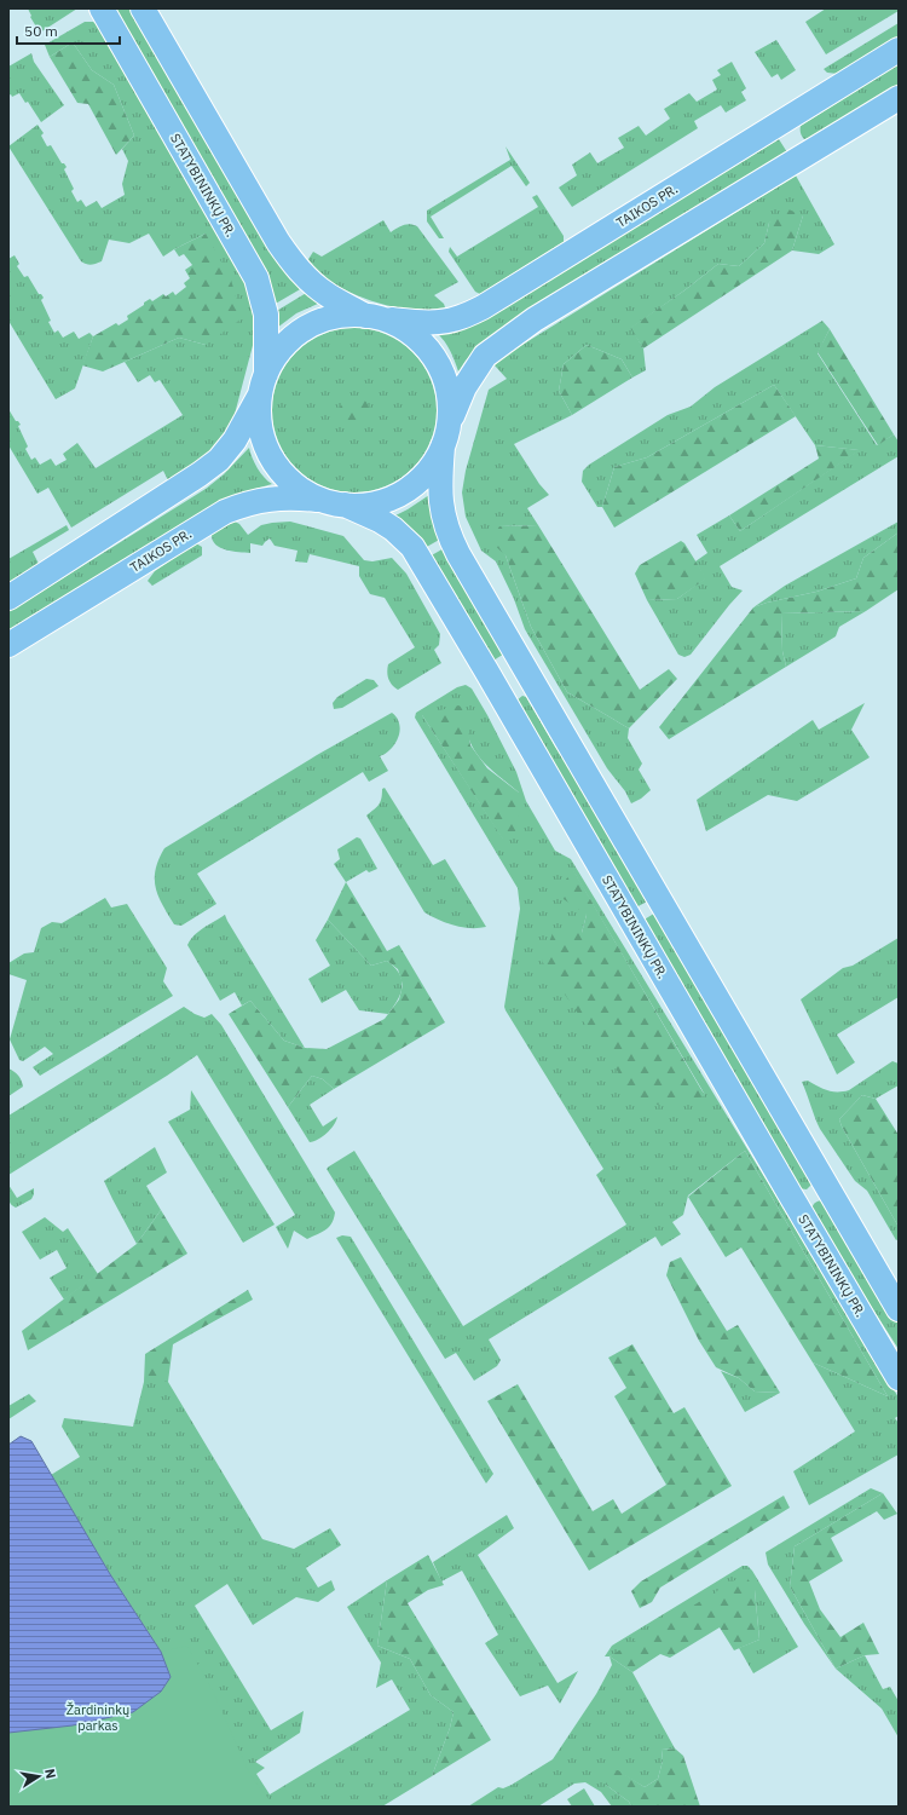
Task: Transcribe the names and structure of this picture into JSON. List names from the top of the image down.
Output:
{
  "streets": {
    "main road": ["STATYBININKŲ PR.", "TAIKOS PR."]
  },
  "crossings": [
    ["STATYBININKŲ PR.", "TAIKOS PR."]
  ],
  "parks": ["Žardininkų parkas"],
  "scale_bar": "50 m",
  "north": "right"
}
